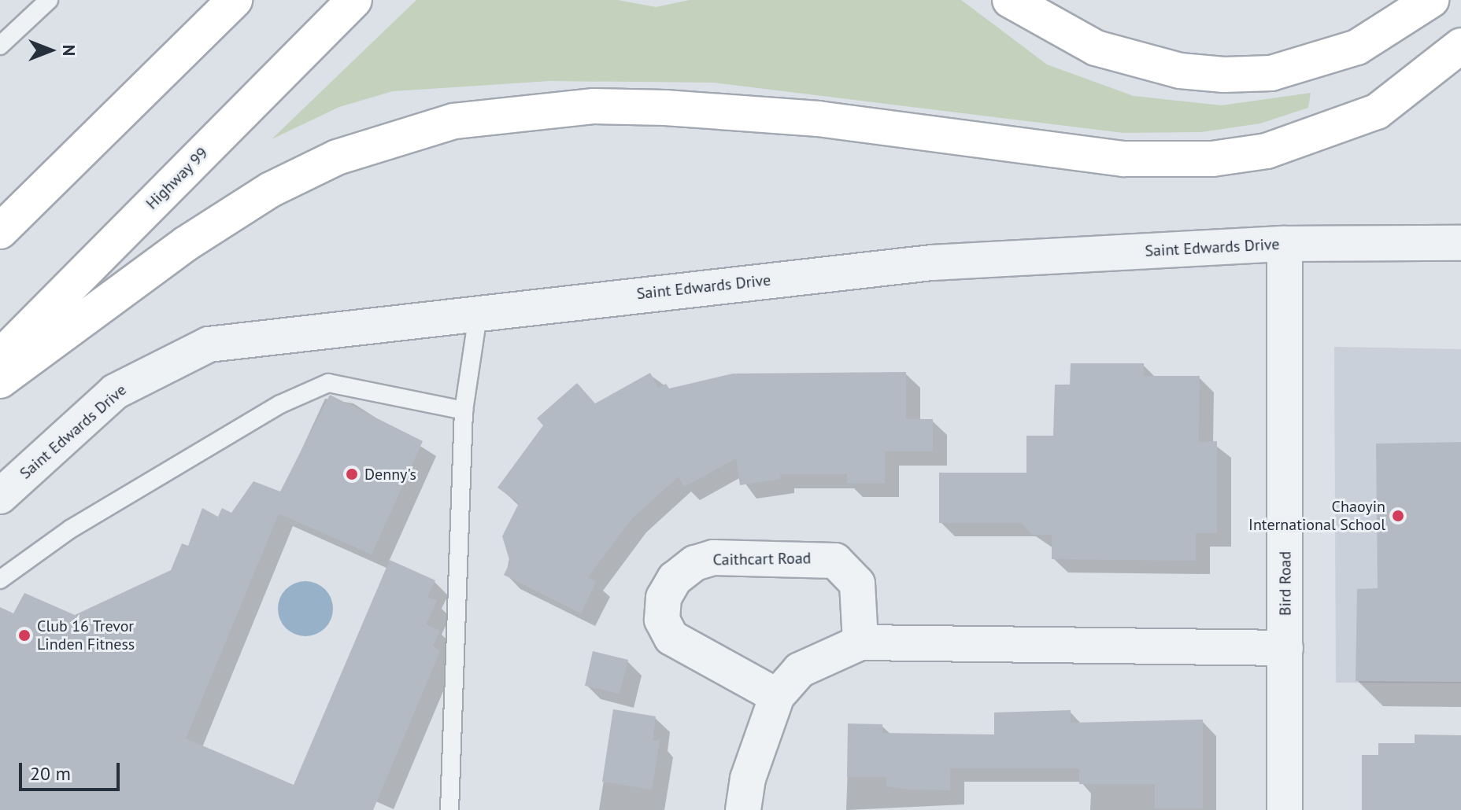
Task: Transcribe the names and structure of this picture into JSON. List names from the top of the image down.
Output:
{
  "streets": {
    "highway": ["Highway 99"],
    "street": ["Saint Edwards Drive", "Caithcart Road", "Bird Road"]
  },
  "crossings": [
    ["Saint Edwards Drive", "Bird Road"]
  ],
  "places": ["Denny's", "Chaoyin International School", "Club 16 Trevor Linden Fitness"],
  "scale_bar": "20 m",
  "north": "right"
}
